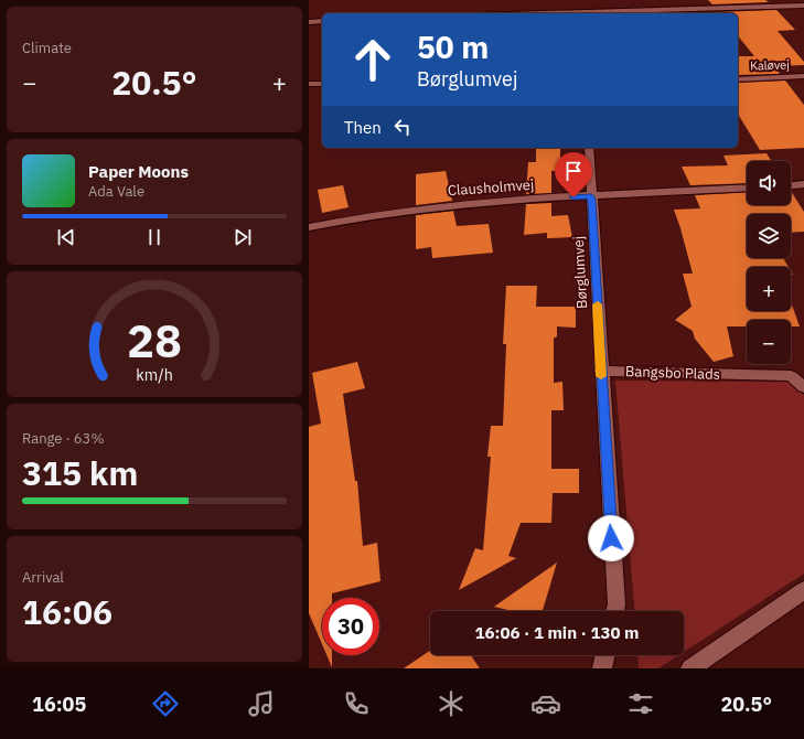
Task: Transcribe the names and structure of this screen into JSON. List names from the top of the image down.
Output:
{
  "streets": {
    "street": [
      "Kaløvej",
      "Clausholmvej",
      "Børglumvej",
      "Bangsbo Plads"
    ]
  },
  "crossings": [
    ["Clausholmvej", "Børglumvej"],
    ["Børglumvej", "Bangsbo Plads"]
  ],
  "page": {
    "tile": [
      "Climate",
      ["Range · 63%", "315 km"],
      ["Arrival", "16:06"]
    ],
    "turn": ["50 m", "Børglumvej"],
    "heat": ["−", "20.5°", "+"],
    "then": "Then",
    "song": ["Paper Moons", "Ada Vale"],
    "map_buttons": ["+", "−"],
    "limit": "30",
    "trip": "16:06 · 1 min · 130 m",
    "tabs": ["16:05", "20.5°"],
    "gauge": ["28", "km/h"]
  }
}
